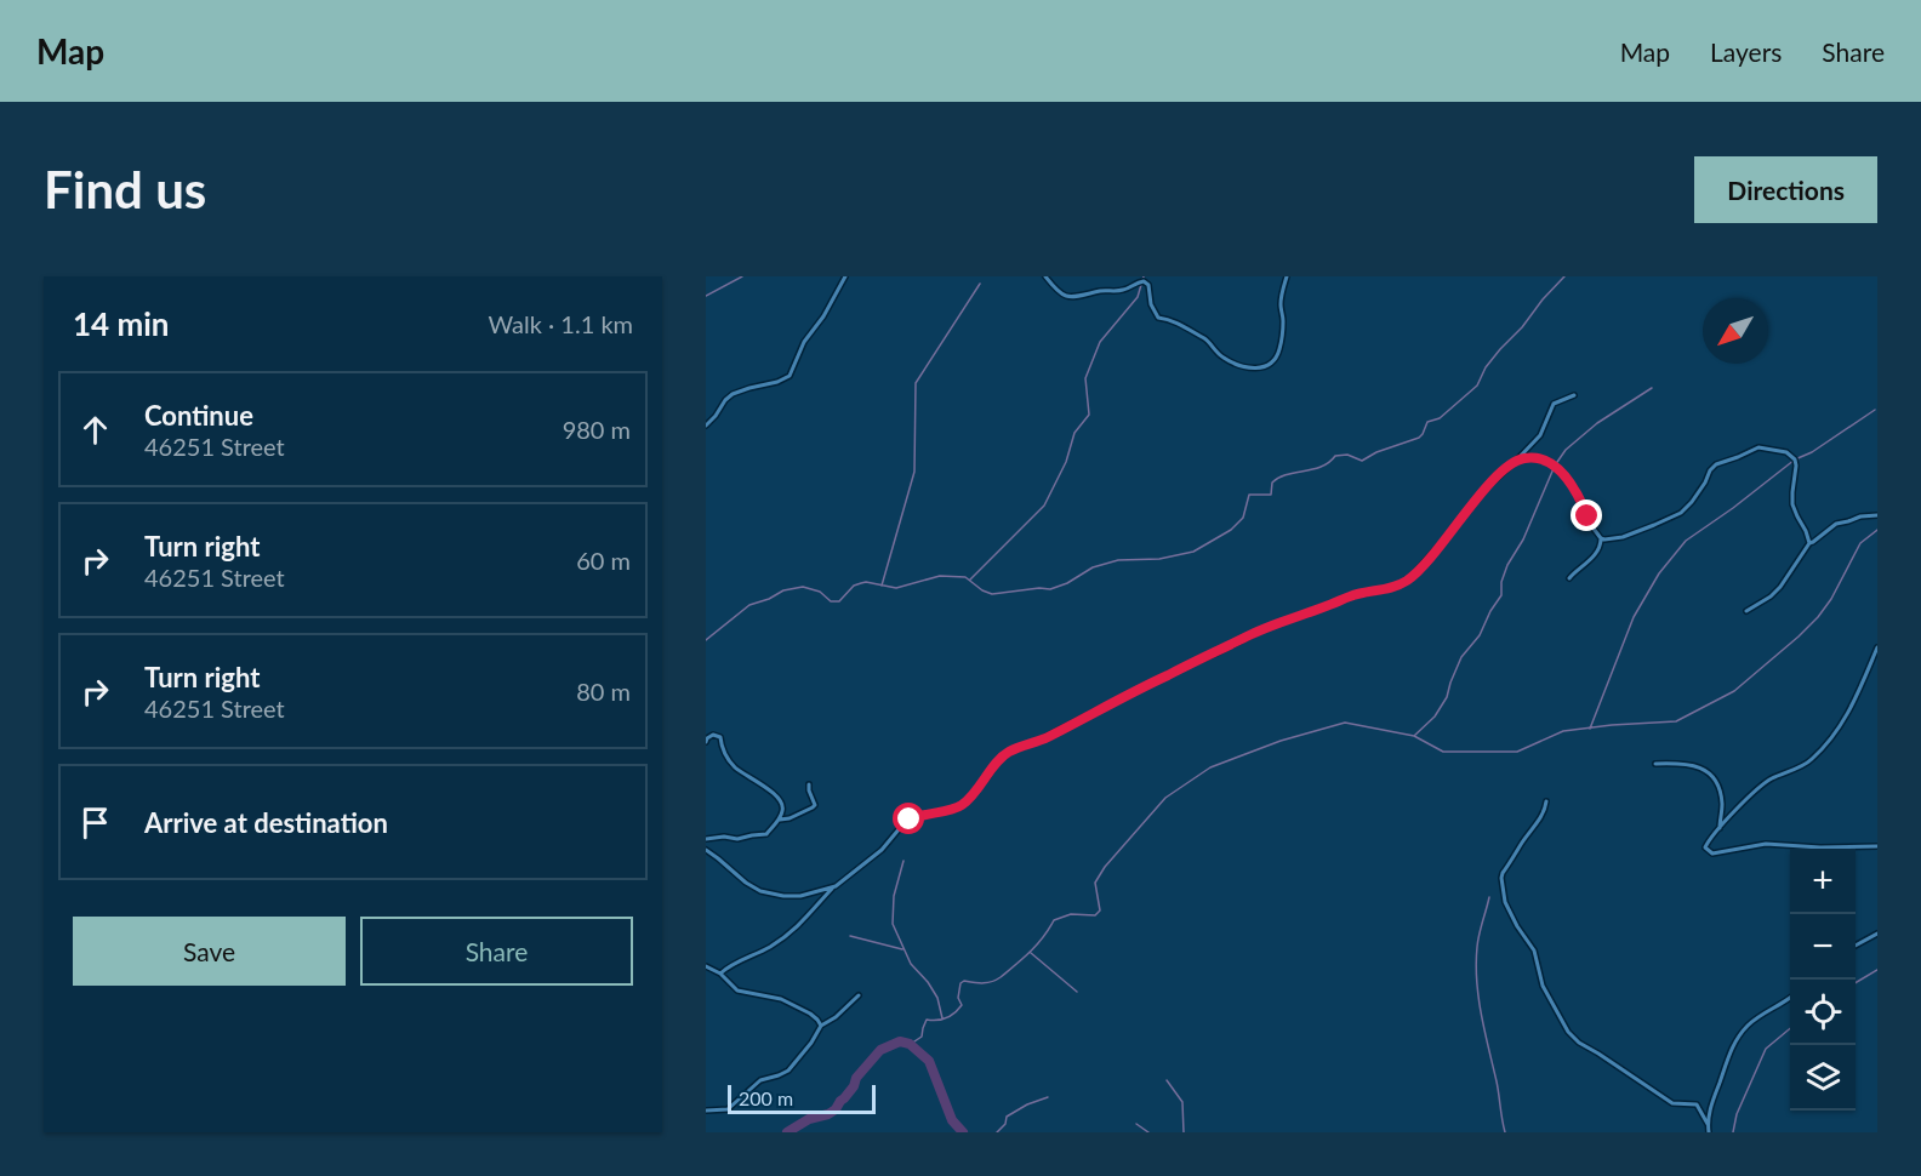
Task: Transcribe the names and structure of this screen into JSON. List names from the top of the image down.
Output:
{
  "scale_bar": "200 m",
  "north": "bottom left",
  "page": {
    "header": "Map",
    "nav": ["Map", "Layers", "Share"],
    "buttons": [
      "Directions",
      ["Save", "Share"]
    ],
    "title": "Find us",
    "heading": ["14 min", "Walk · 1.1 km"],
    "list": [
      ["Continue", "46251 Street", "980 m"],
      ["Turn right", "46251 Street", "60 m"],
      ["Turn right", "46251 Street", "80 m"],
      "Arrive at destination"
    ],
    "map_buttons": ["+", "−"],
    "scale": "200 m"
  }
}
